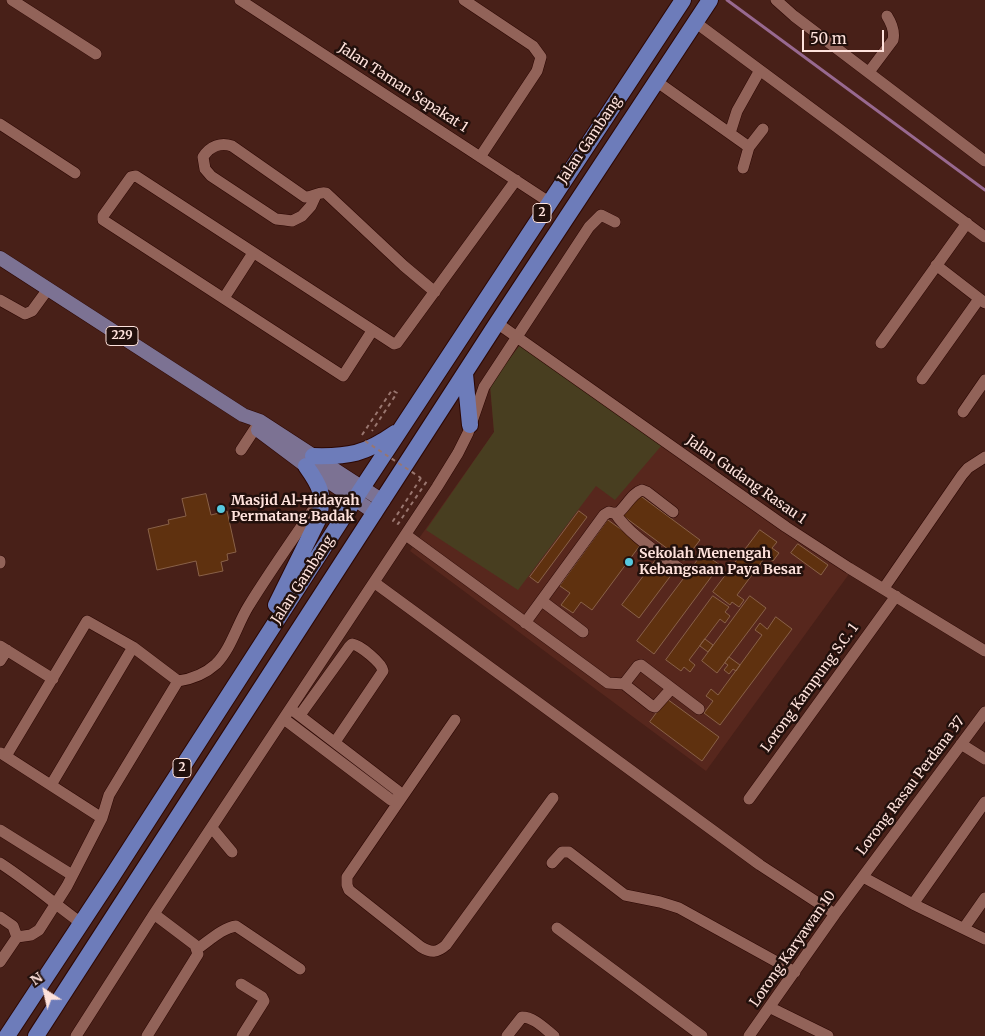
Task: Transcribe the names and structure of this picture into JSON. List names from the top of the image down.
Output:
{
  "streets": {
    "highway": ["Jalan Gambang", "2"],
    "main road": ["229"],
    "street": [
      "Jalan Taman Sepakat 1",
      "Jalan Gudang Rasau 1",
      "Lorong Kampung S.C. 1",
      "Lorong Rasau Perdana 37",
      "Lorong Karyawan 10"
    ]
  },
  "crossings": [
    ["Jalan Taman Sepakat 1", "Jalan Gambang"],
    ["Jalan Gambang", "229"],
    ["Jalan Gambang", "Jalan Gudang Rasau 1"],
    ["Jalan Gudang Rasau 1", "Lorong Kampung S.C. 1"],
    ["Lorong Rasau Perdana 37", "Lorong Karyawan 10"]
  ],
  "places": ["Masjid Al-Hidayah Permatang Badak", "Sekolah Menengah Kebangsaan Paya Besar"],
  "scale_bar": "50 m",
  "north": "top left"
}
